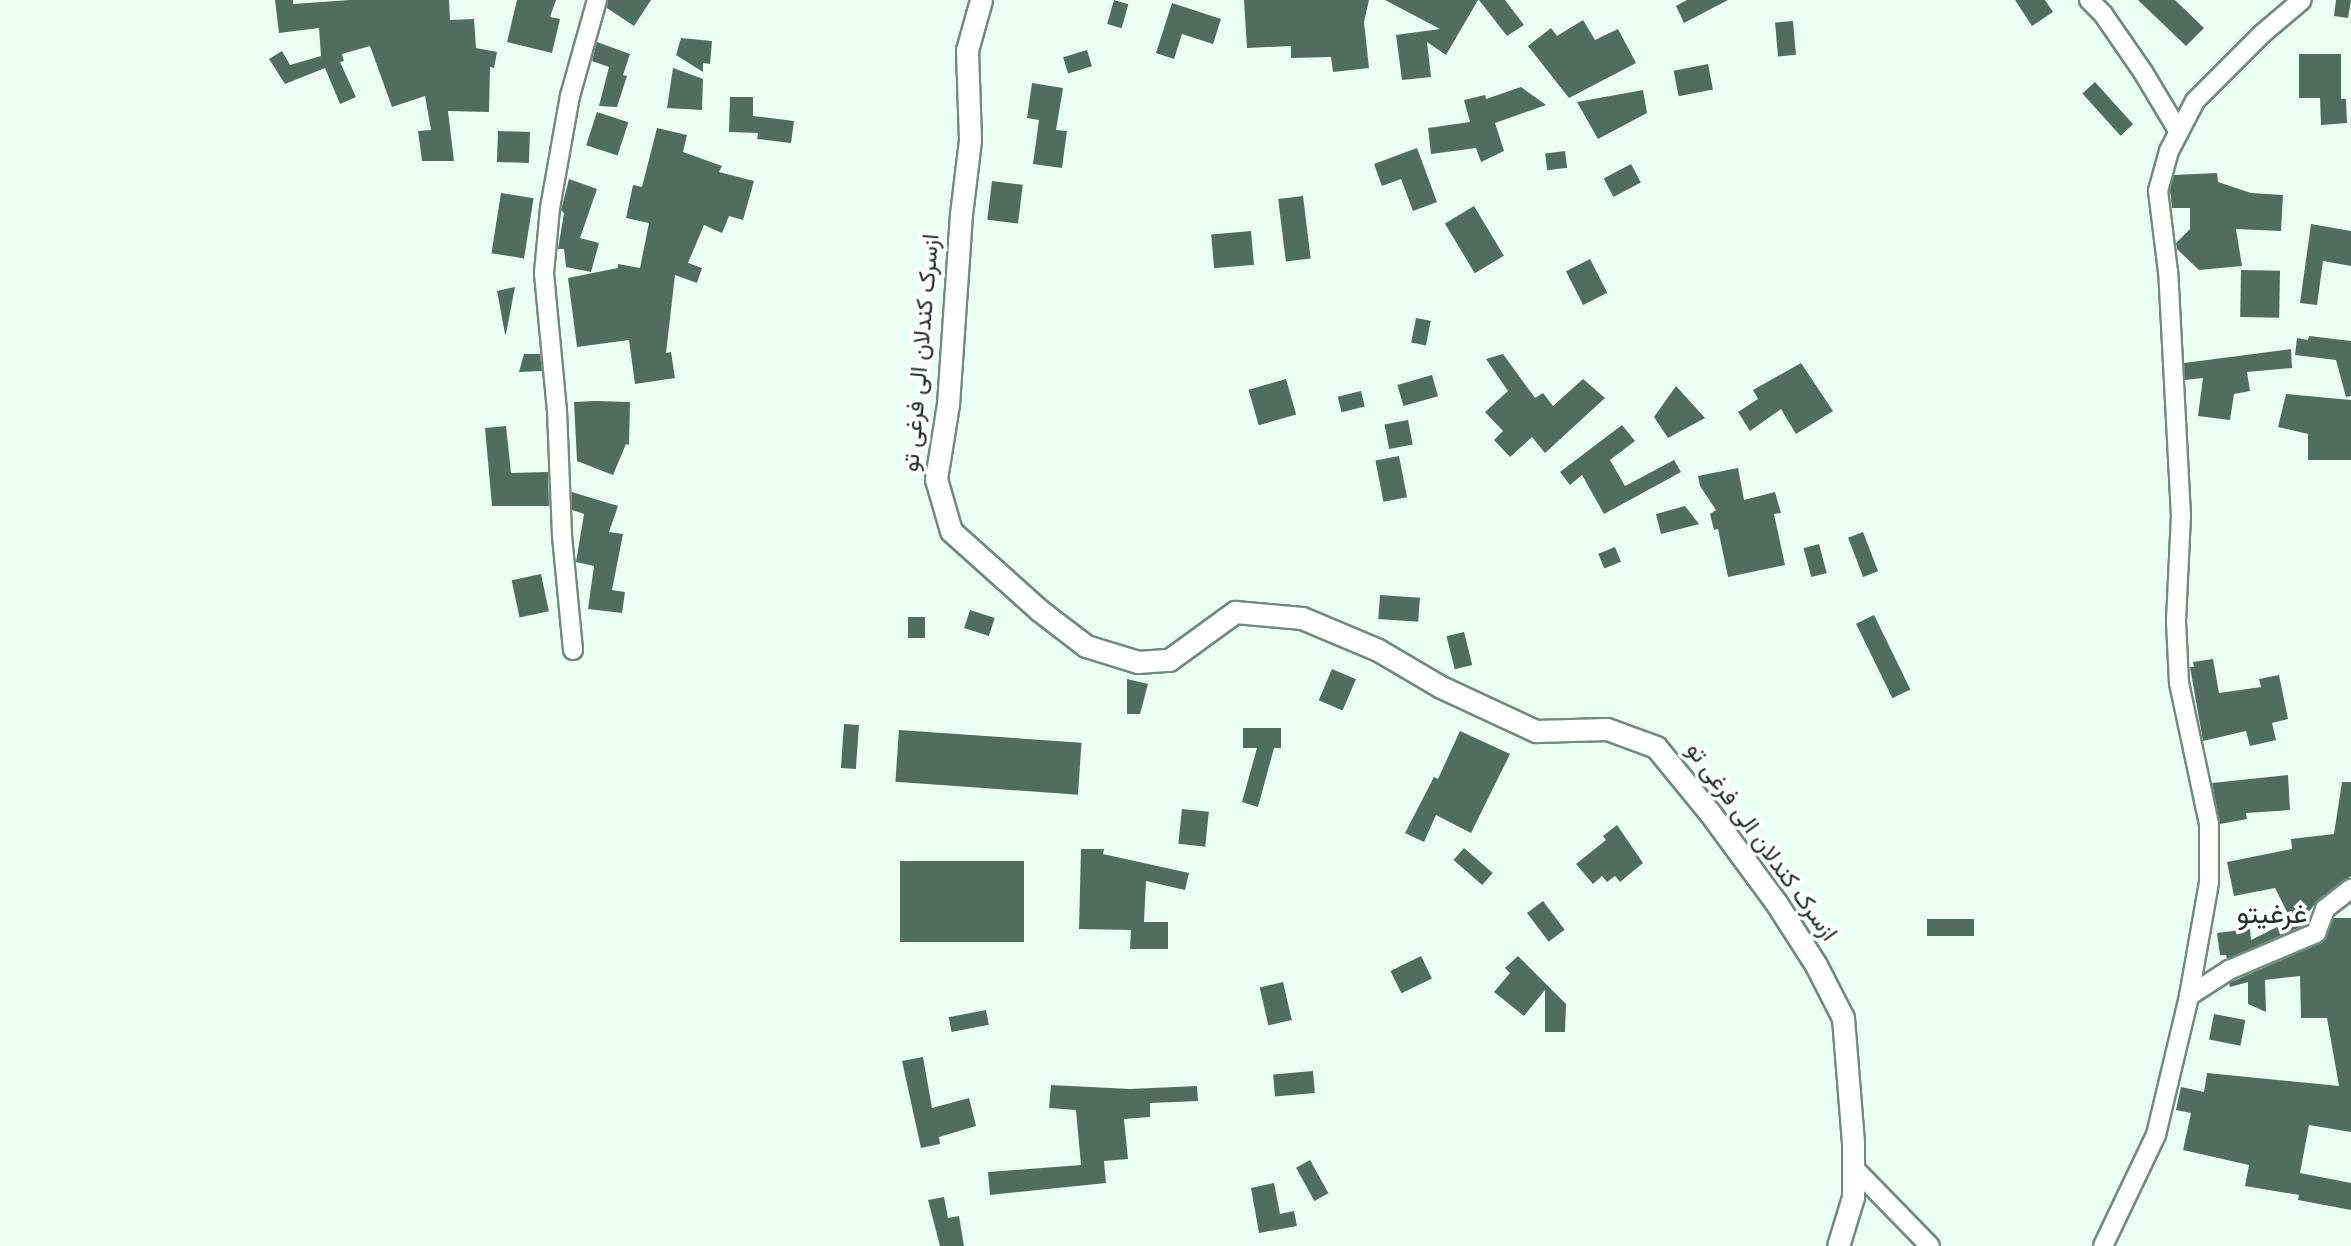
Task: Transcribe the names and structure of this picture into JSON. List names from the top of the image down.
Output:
{
  "streets": {
    "street": ["ازسرک کندلان الی فرغی تو"]
  },
  "districts": ["غرغیتو"]
}
